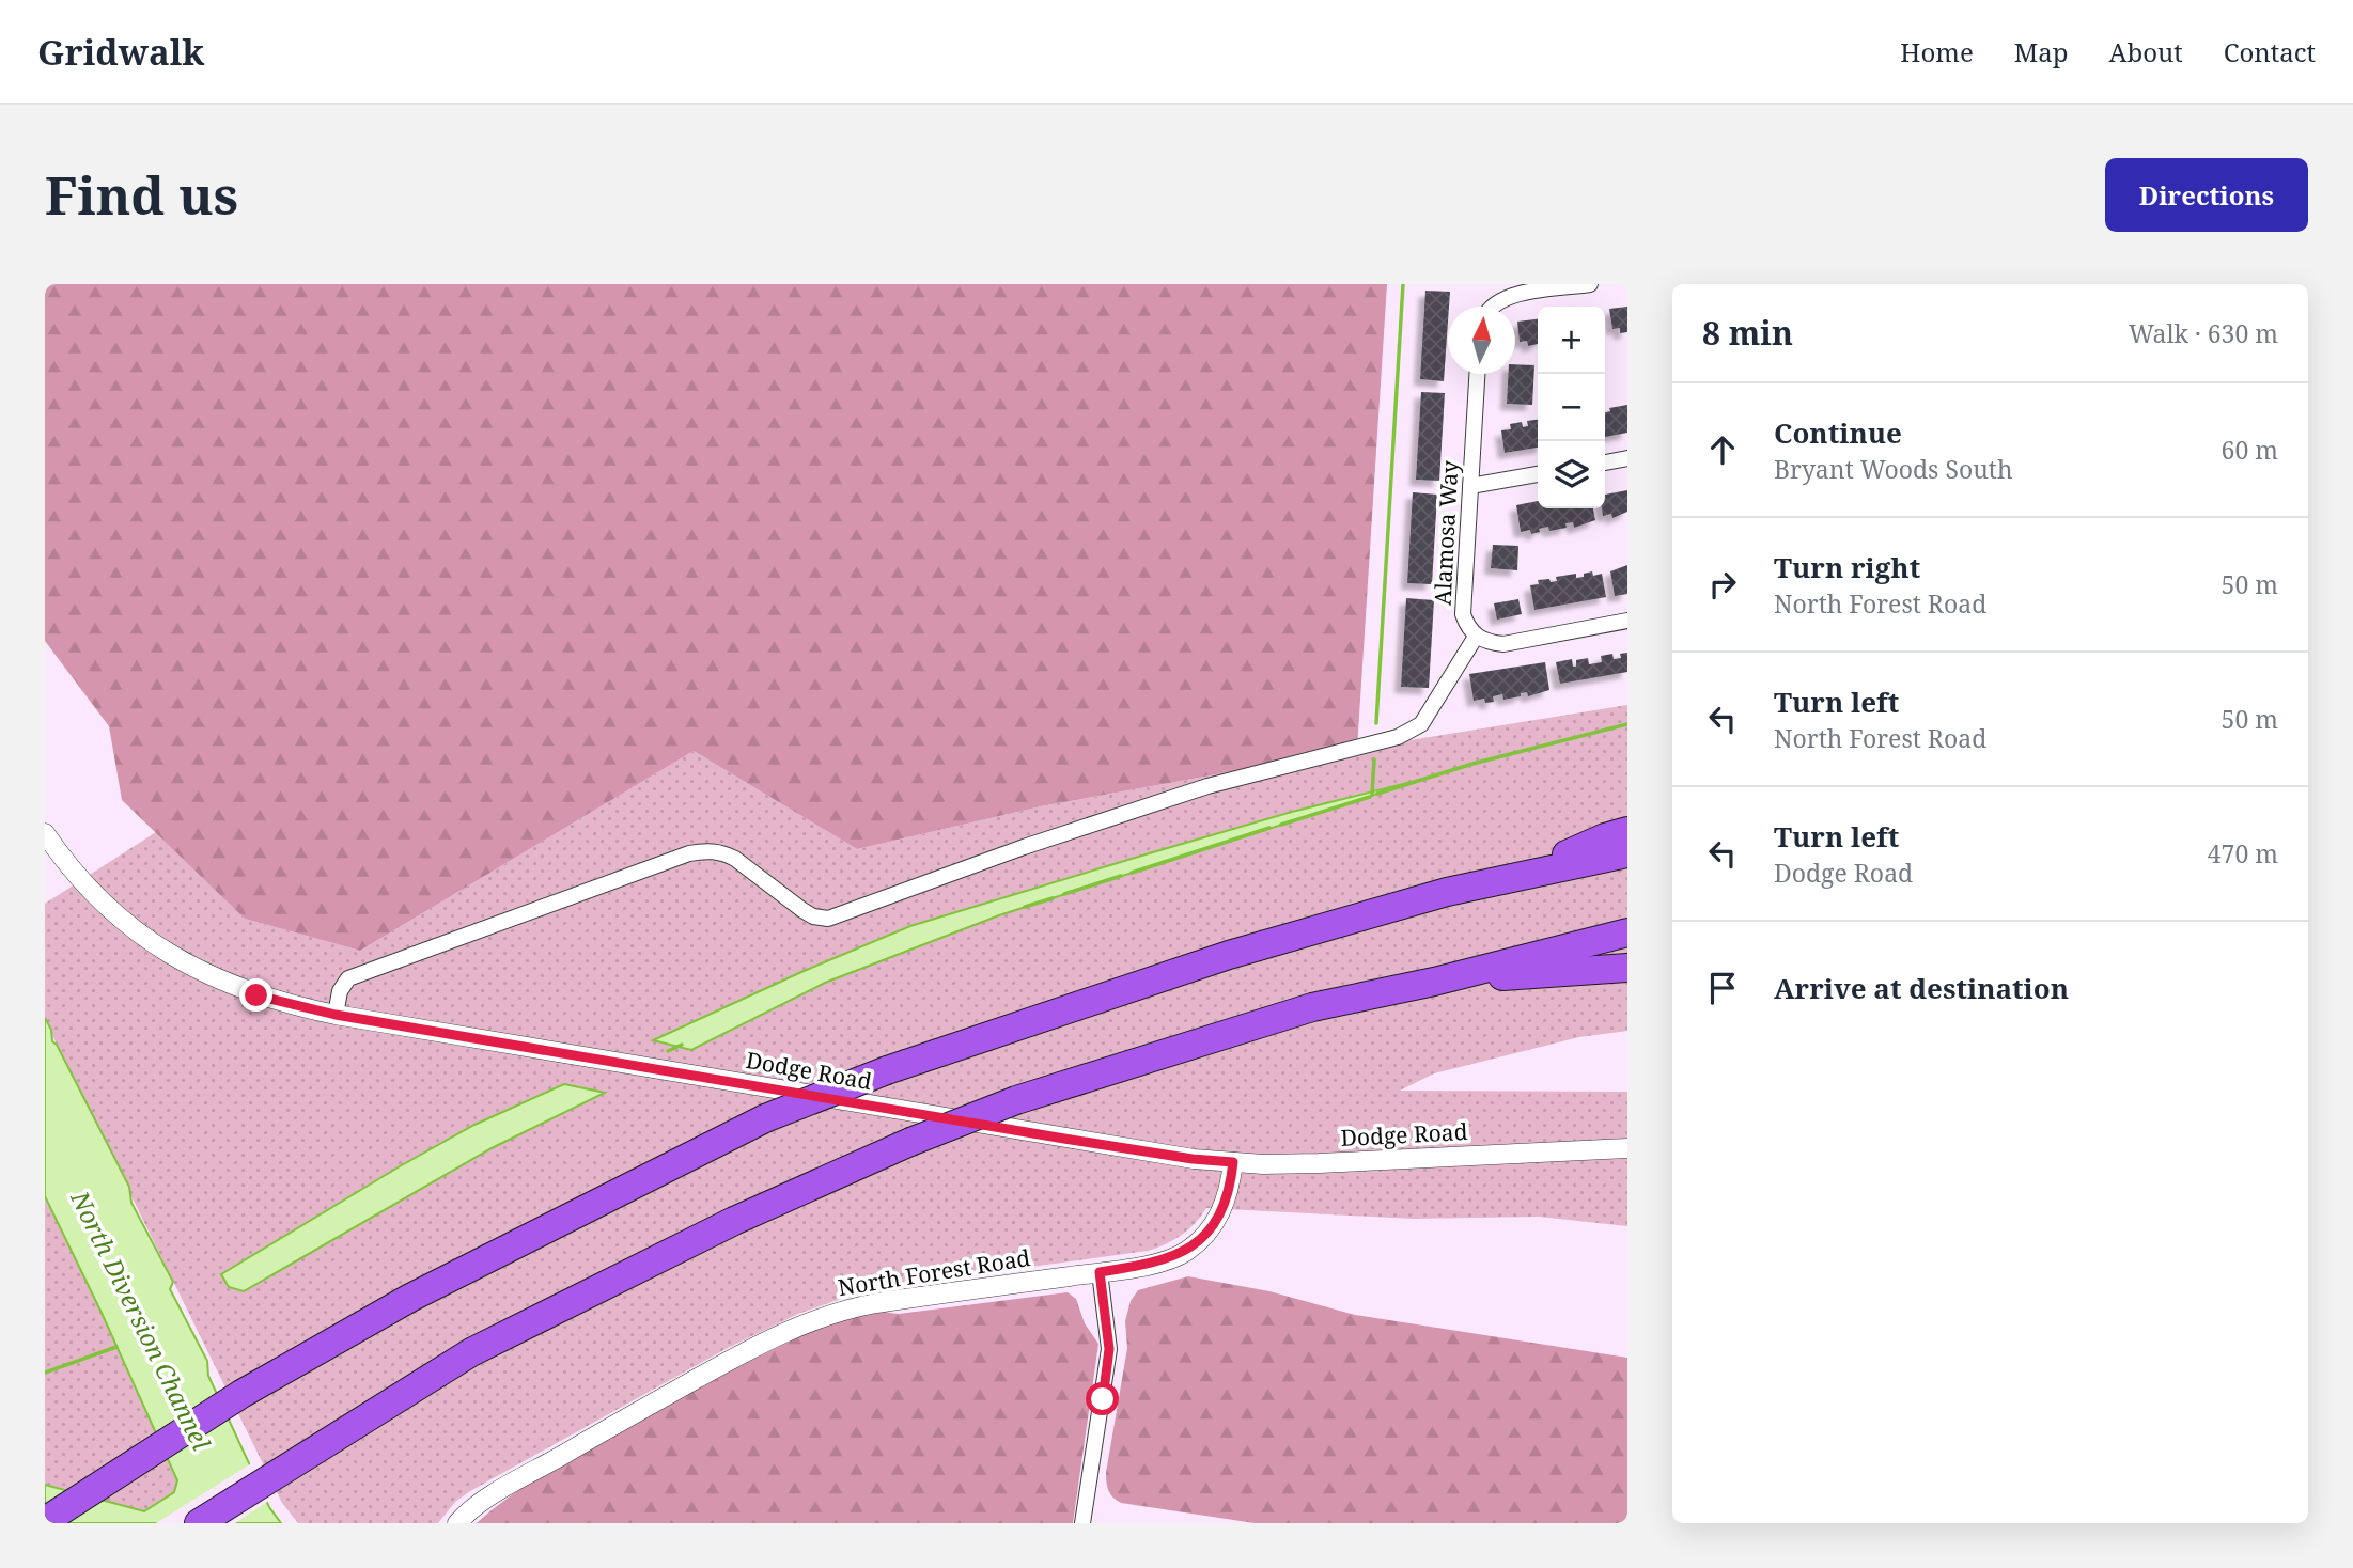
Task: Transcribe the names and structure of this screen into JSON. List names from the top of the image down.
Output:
{
  "streets": {
    "street": ["Alamosa Way", "Dodge Road", "North Forest Road"]
  },
  "crossings": [
    ["Dodge Road", "North Forest Road"]
  ],
  "water": ["North Diversion Channel"],
  "north": "top",
  "page": {
    "header": "Gridwalk",
    "nav": [
      "Home",
      "Map",
      "About",
      "Contact"
    ],
    "buttons": "Directions",
    "title": "Find us",
    "heading": ["8 min", "Walk · 630 m"],
    "map_buttons": ["+", "−"],
    "list": [
      ["Continue", "Bryant Woods South", "60 m"],
      ["Turn right", "North Forest Road", "50 m"],
      ["Turn left", "North Forest Road", "50 m"],
      ["Turn left", "Dodge Road", "470 m"],
      "Arrive at destination"
    ]
  }
}
